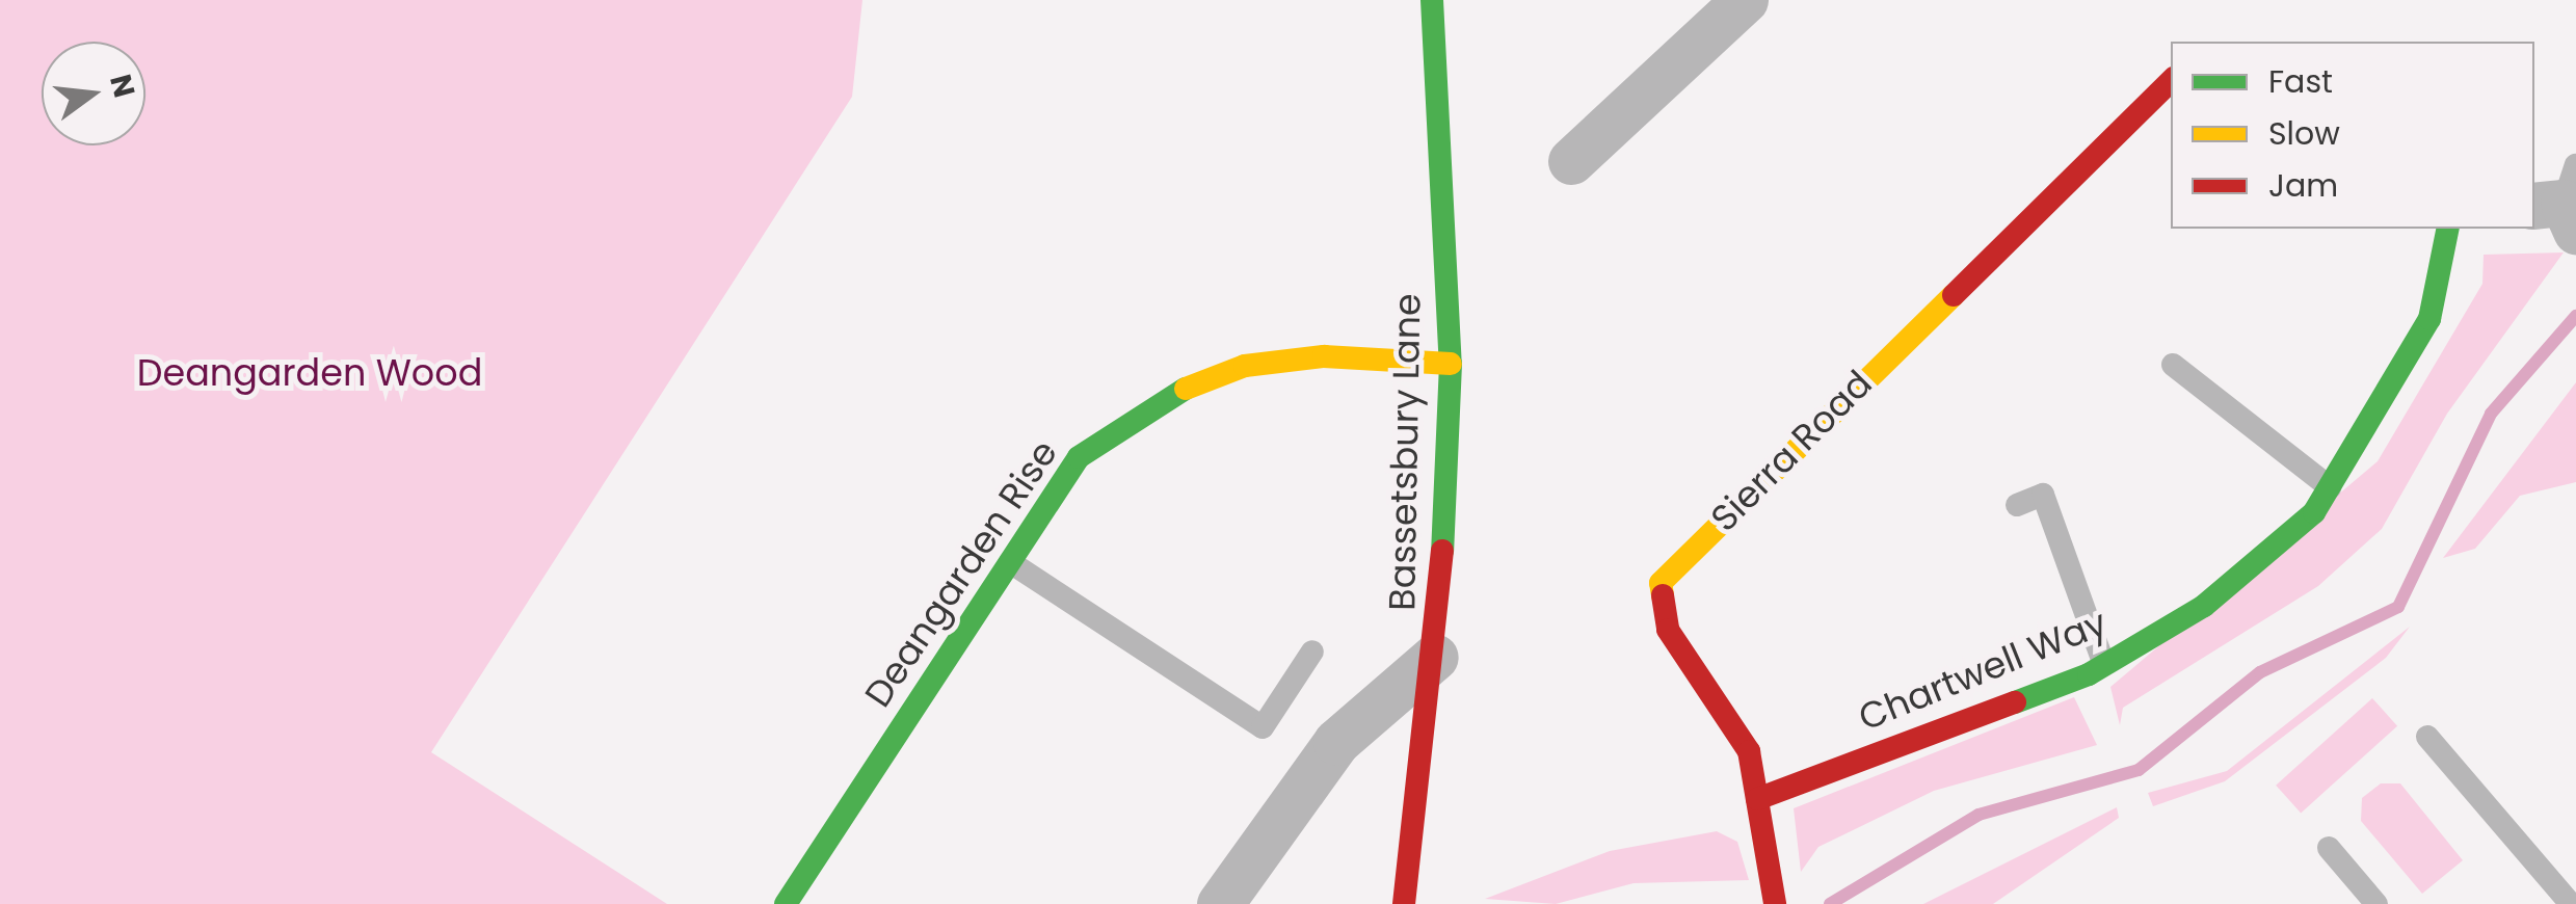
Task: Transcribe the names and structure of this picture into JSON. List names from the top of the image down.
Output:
{
  "streets": {
    "street": [
      "Sierra Road",
      "Bassetsbury Lane",
      "Deangarden Rise",
      "Chartwell Way"
    ]
  },
  "crossings": [
    ["Sierra Road", "Chartwell Way"],
    ["Bassetsbury Lane", "Deangarden Rise"]
  ],
  "parks": ["Deangarden Wood"],
  "legend": ["Fast", "Slow", "Jam"],
  "north": "right"
}
